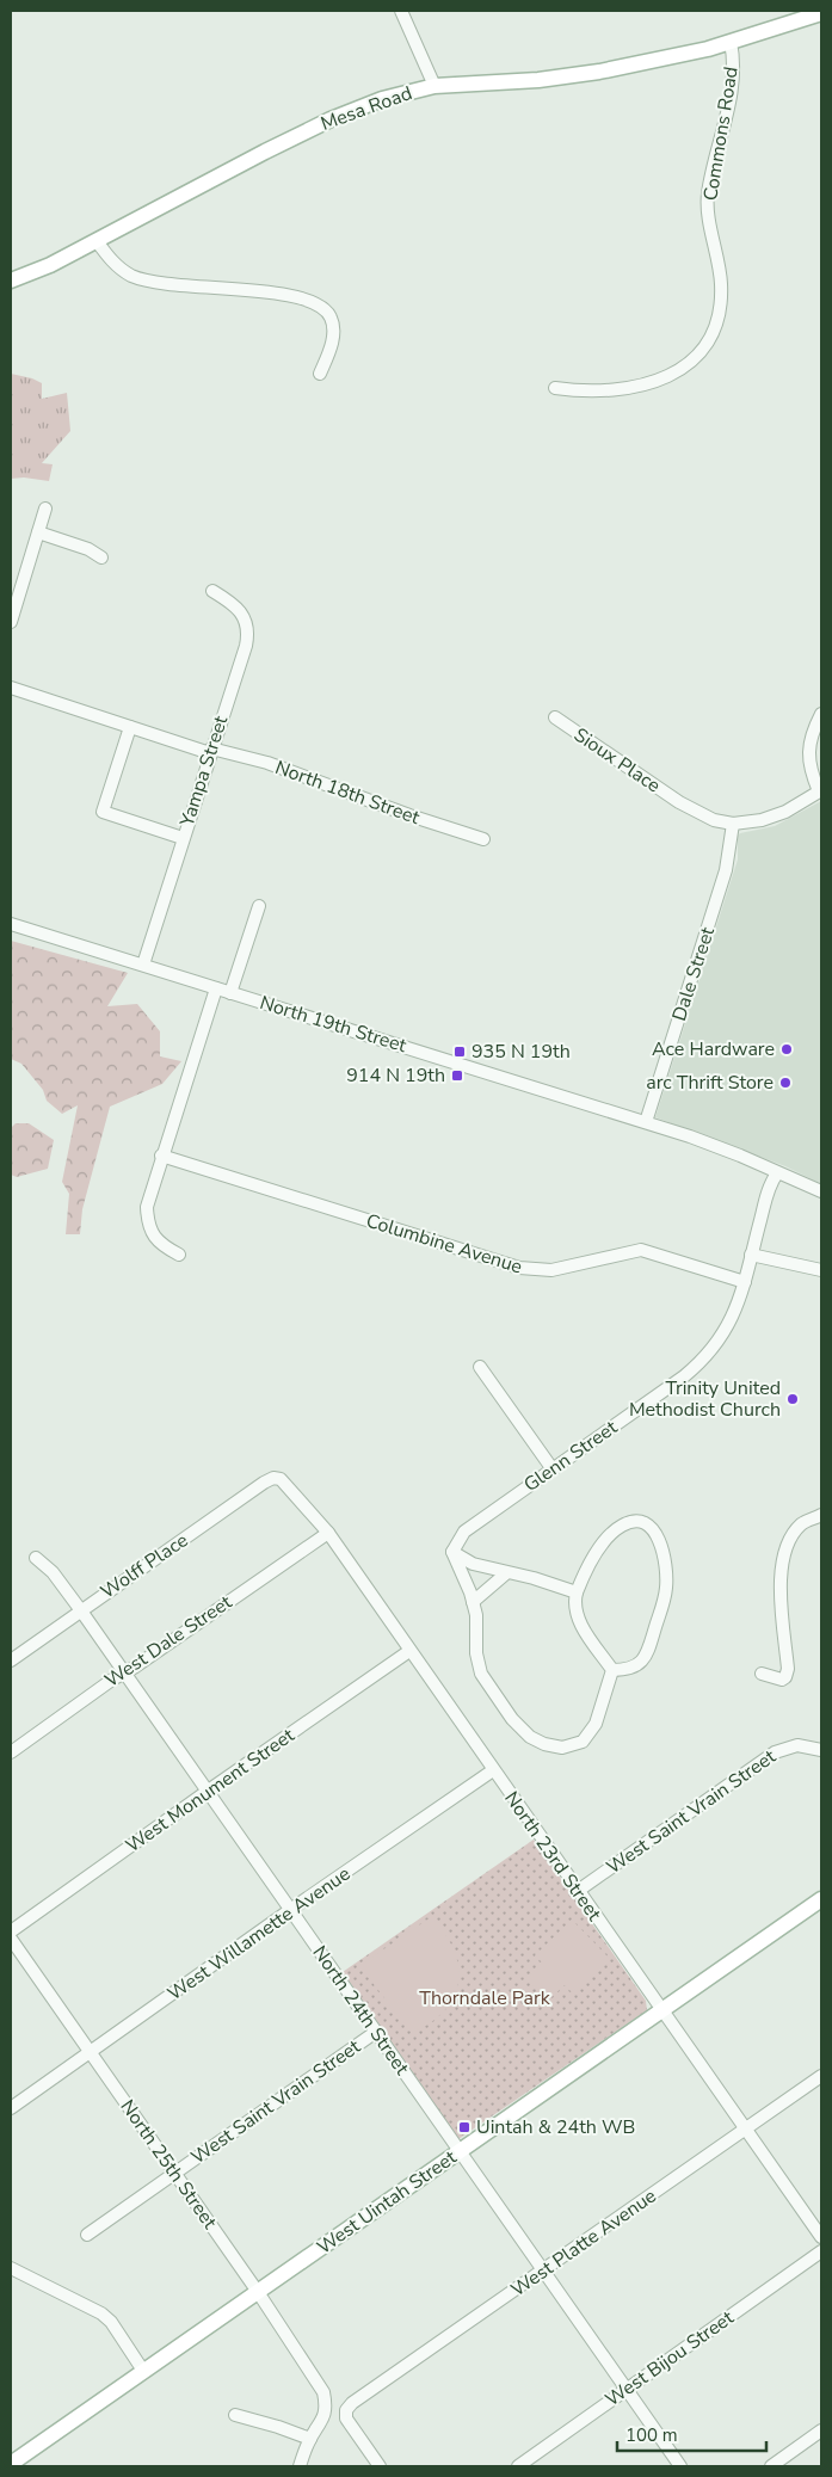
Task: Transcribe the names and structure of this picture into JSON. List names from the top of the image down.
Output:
{
  "streets": {
    "main road": ["Mesa Road", "West Uintah Street"],
    "street": [
      "Commons Road",
      "Sioux Place",
      "Yampa Street",
      "North 18th Street",
      "Dale Street",
      "North 19th Street",
      "Columbine Avenue",
      "Glenn Street",
      "Wolff Place",
      "West Dale Street",
      "West Monument Street",
      "West Saint Vrain Street",
      "North 23rd Street",
      "West Willamette Avenue",
      "North 24th Street",
      "North 25th Street",
      "West Platte Avenue",
      "West Bijou Street"
    ]
  },
  "crossings": [
    ["Mesa Road", "Commons Road"],
    ["Sioux Place", "Dale Street"],
    ["Yampa Street", "North 18th Street"],
    ["Yampa Street", "North 19th Street"],
    ["Dale Street", "North 19th Street"],
    ["North 19th Street", "Glenn Street"],
    ["Columbine Avenue", "Glenn Street"],
    ["Wolff Place", "North 23rd Street"],
    ["Wolff Place", "North 24th Street"],
    ["West Dale Street", "North 23rd Street"],
    ["West Dale Street", "North 24th Street"],
    ["West Monument Street", "North 23rd Street"],
    ["West Monument Street", "North 24th Street"],
    ["West Saint Vrain Street", "North 23rd Street"],
    ["West Saint Vrain Street", "North 24th Street"],
    ["West Saint Vrain Street", "North 25th Street"],
    ["North 23rd Street", "West Willamette Avenue"],
    ["North 23rd Street", "West Uintah Street"],
    ["North 23rd Street", "West Platte Avenue"],
    ["West Willamette Avenue", "North 24th Street"],
    ["West Willamette Avenue", "North 25th Street"],
    ["North 24th Street", "West Uintah Street"],
    ["North 24th Street", "West Platte Avenue"],
    ["North 24th Street", "West Bijou Street"],
    ["North 25th Street", "West Uintah Street"]
  ],
  "parks": ["Thorndale Park"],
  "places": {
    "other": ["Ace Hardware", "arc Thrift Store", "Trinity United Methodist Church"],
    "transit": ["935 N 19th", "914 N 19th", "Uintah & 24th WB"]
  },
  "scale_bar": "100 m"
}
